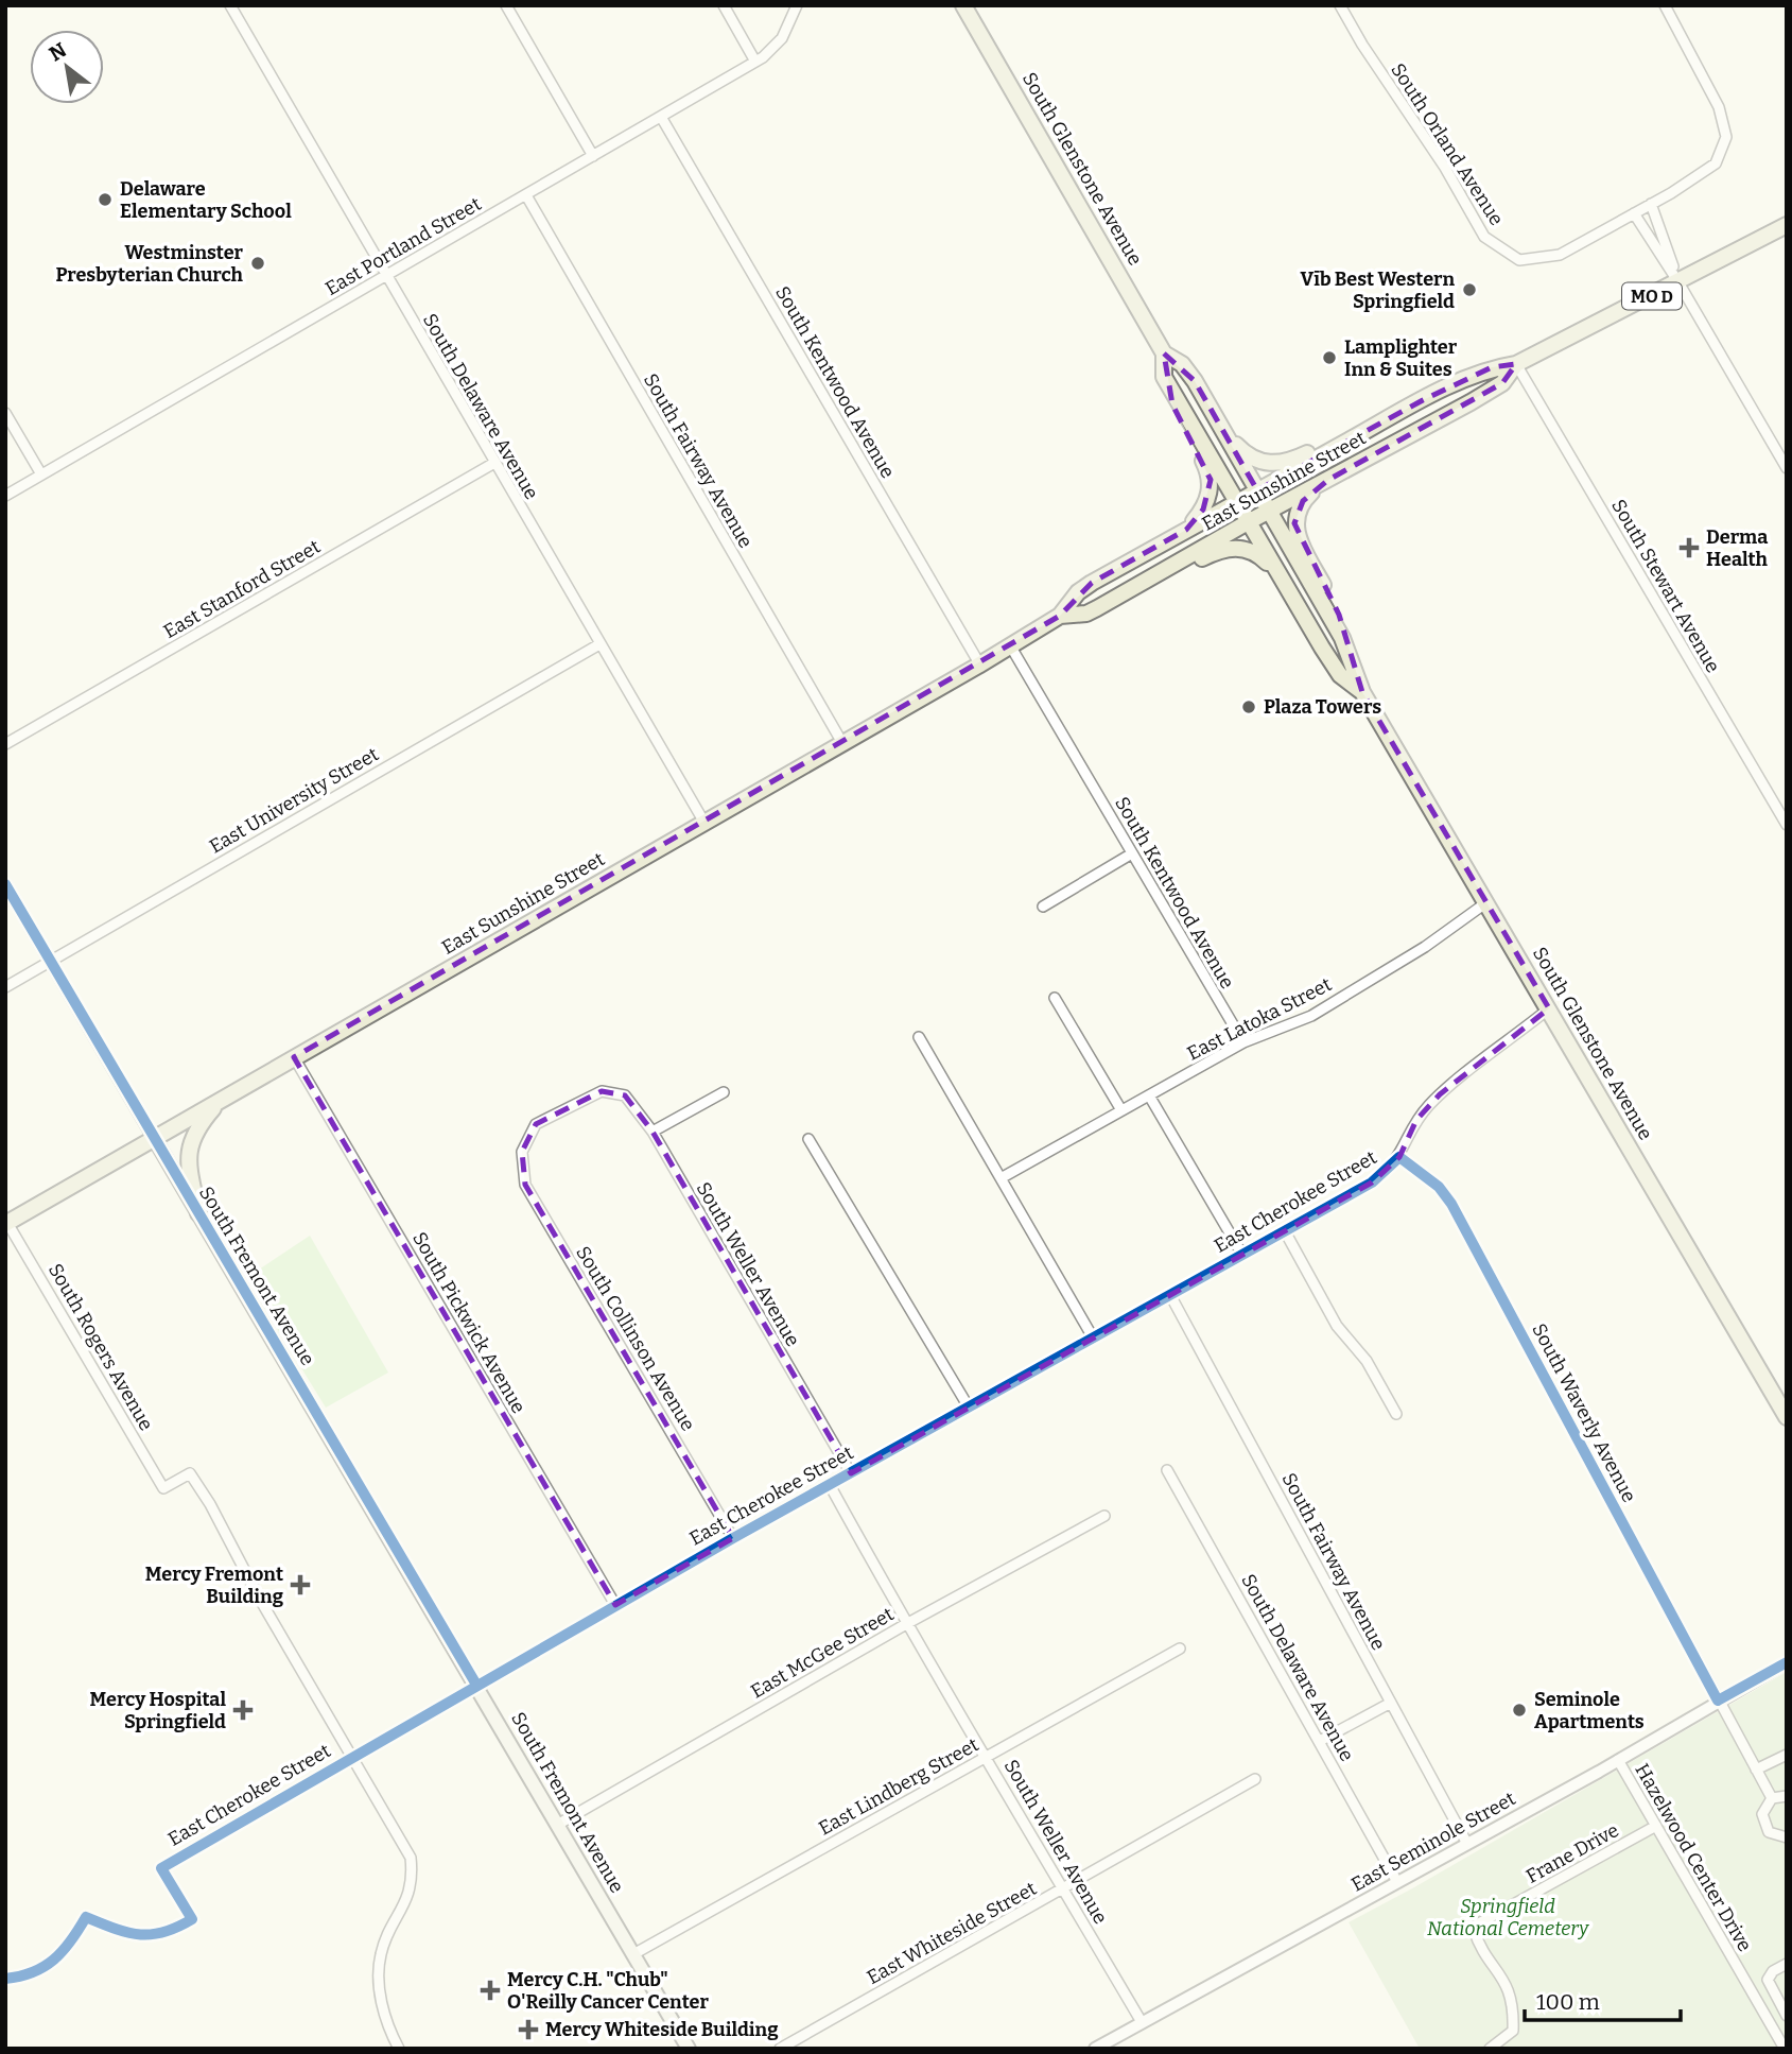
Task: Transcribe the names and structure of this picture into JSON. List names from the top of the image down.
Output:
{
  "streets": {
    "main road": [
      "South Glenstone Avenue",
      "MO D",
      "East Sunshine Street",
      "South Fremont Avenue"
    ],
    "street": [
      "South Orland Avenue",
      "East Portland Street",
      "South Kentwood Avenue",
      "South Delaware Avenue",
      "South Fairway Avenue",
      "South Stewart Avenue",
      "East Stanford Street",
      "East University Street",
      "East Latoka Street",
      "East Cherokee Street",
      "South Weller Avenue",
      "South Pickwick Avenue",
      "South Collinson Avenue",
      "South Rogers Avenue",
      "South Waverly Avenue",
      "East McGee Street",
      "East Lindberg Street",
      "East Seminole Street",
      "Frane Drive",
      "Hazelwood Center Drive",
      "East Whiteside Street"
    ]
  },
  "crossings": [
    ["South Glenstone Avenue", "East Sunshine Street"],
    ["South Glenstone Avenue", "East Latoka Street"],
    ["South Glenstone Avenue", "East Cherokee Street"],
    ["East Portland Street", "South Kentwood Avenue"],
    ["East Portland Street", "South Delaware Avenue"],
    ["East Portland Street", "South Fairway Avenue"],
    ["South Kentwood Avenue", "East Sunshine Street"],
    ["South Kentwood Avenue", "East Latoka Street"],
    ["South Delaware Avenue", "East Sunshine Street"],
    ["South Delaware Avenue", "East Stanford Street"],
    ["South Delaware Avenue", "East University Street"],
    ["South Delaware Avenue", "East Seminole Street"],
    ["South Fairway Avenue", "East Sunshine Street"],
    ["South Fairway Avenue", "East Cherokee Street"],
    ["South Fairway Avenue", "East Seminole Street"],
    ["East Sunshine Street", "South Stewart Avenue"],
    ["East Sunshine Street", "South Fremont Avenue"],
    ["East Sunshine Street", "South Pickwick Avenue"],
    ["East Sunshine Street", "South Rogers Avenue"],
    ["East University Street", "South Fremont Avenue"],
    ["East Cherokee Street", "South Weller Avenue"],
    ["East Cherokee Street", "South Fremont Avenue"],
    ["East Cherokee Street", "South Pickwick Avenue"],
    ["East Cherokee Street", "South Collinson Avenue"],
    ["East Cherokee Street", "South Rogers Avenue"],
    ["East Cherokee Street", "South Waverly Avenue"],
    ["South Weller Avenue", "South Collinson Avenue"],
    ["South Weller Avenue", "East McGee Street"],
    ["South Weller Avenue", "East Lindberg Street"],
    ["South Weller Avenue", "East Seminole Street"],
    ["South Weller Avenue", "East Whiteside Street"],
    ["South Fremont Avenue", "East McGee Street"],
    ["South Fremont Avenue", "East Lindberg Street"],
    ["South Waverly Avenue", "East Seminole Street"],
    ["East Seminole Street", "Hazelwood Center Drive"],
    ["Frane Drive", "Hazelwood Center Drive"]
  ],
  "parks": ["Springfield National Cemetery"],
  "places": {
    "other": [
      "Delaware Elementary School",
      "Westminster Presbyterian Church",
      "Vīb Best Western Springfield",
      "Lamplighter Inn & Suites",
      "Plaza Towers",
      "Seminole Apartments"
    ],
    "health": [
      "Derma Health",
      "Mercy Fremont Building",
      "Mercy Hospital Springfield",
      "Mercy C.H. \"Chub\" O'Reilly Cancer Center",
      "Mercy Whiteside Building"
    ]
  },
  "scale_bar": "100 m",
  "north": "top left"
}
